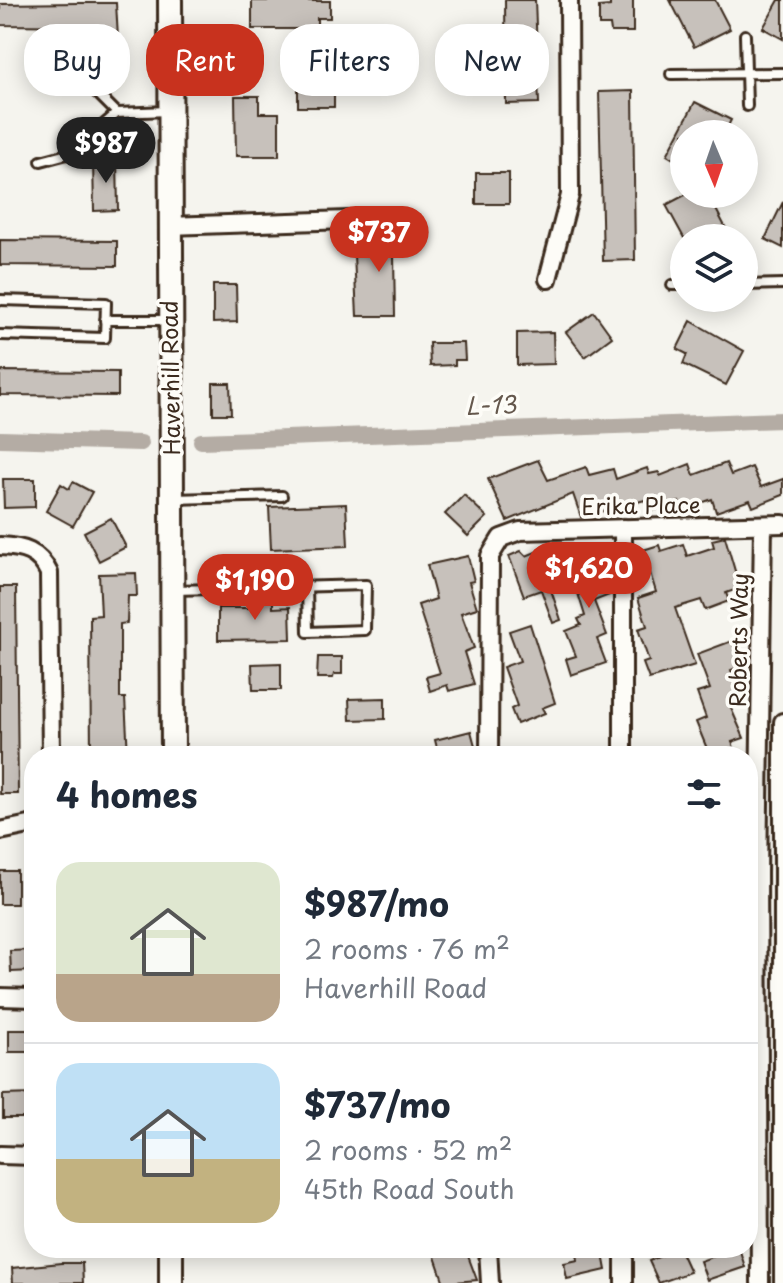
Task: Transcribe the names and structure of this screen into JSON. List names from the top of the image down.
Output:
{
  "streets": {
    "street": ["Haverhill Road", "Erika Place", "Roberts Way"]
  },
  "crossings": [
    ["Erika Place", "Roberts Way"]
  ],
  "water": ["L-13"],
  "north": "bottom",
  "page": {
    "chip": [
      "Buy",
      "Rent",
      "Filters",
      "New"
    ],
    "price": [
      "$987",
      "$737",
      "$1,620",
      "$1,190"
    ],
    "heading": "4 homes",
    "list": [
      {
        "name": "$987/mo",
        "note": "2 rooms · 76 m² · Haverhill Road"
      },
      {
        "name": "$737/mo",
        "note": "2 rooms · 52 m² · 45th Road South"
      }
    ]
  }
}
